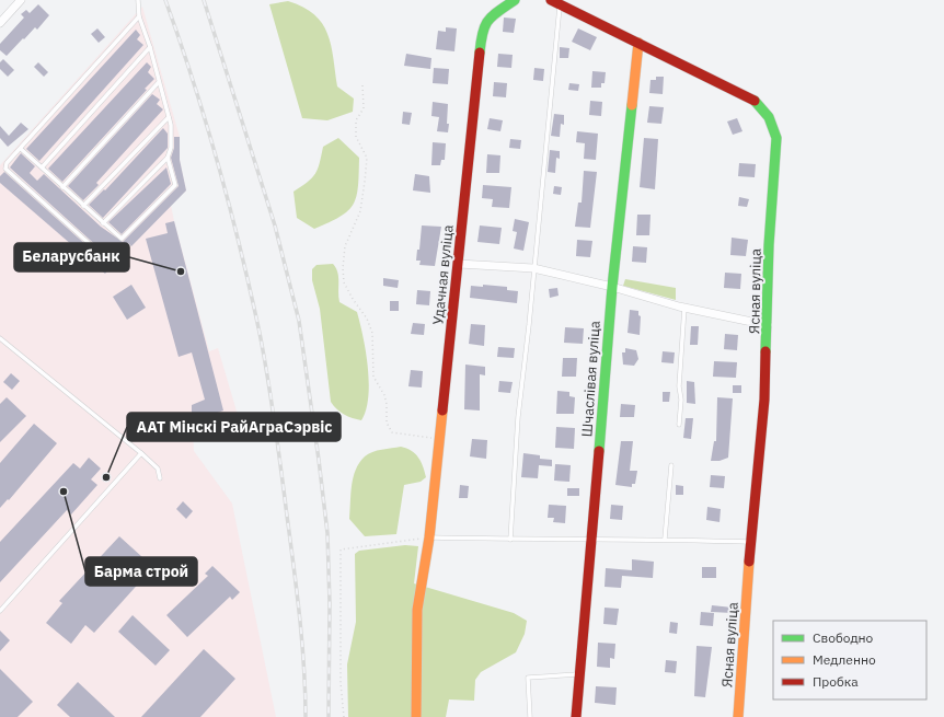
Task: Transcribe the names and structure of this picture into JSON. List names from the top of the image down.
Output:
{
  "streets": {
    "street": ["Удачная вуліца", "Ясная вуліца", "Шчаслівая вуліца"]
  },
  "crossings": [
    ["Ясная вуліца", "Шчаслівая вуліца"]
  ],
  "places": ["Беларусбанк", "ААТ Мінскі РайАграСэрвіс", "Барма строй"],
  "legend": ["Свободно", "Медленно", "Пробка"]
}
